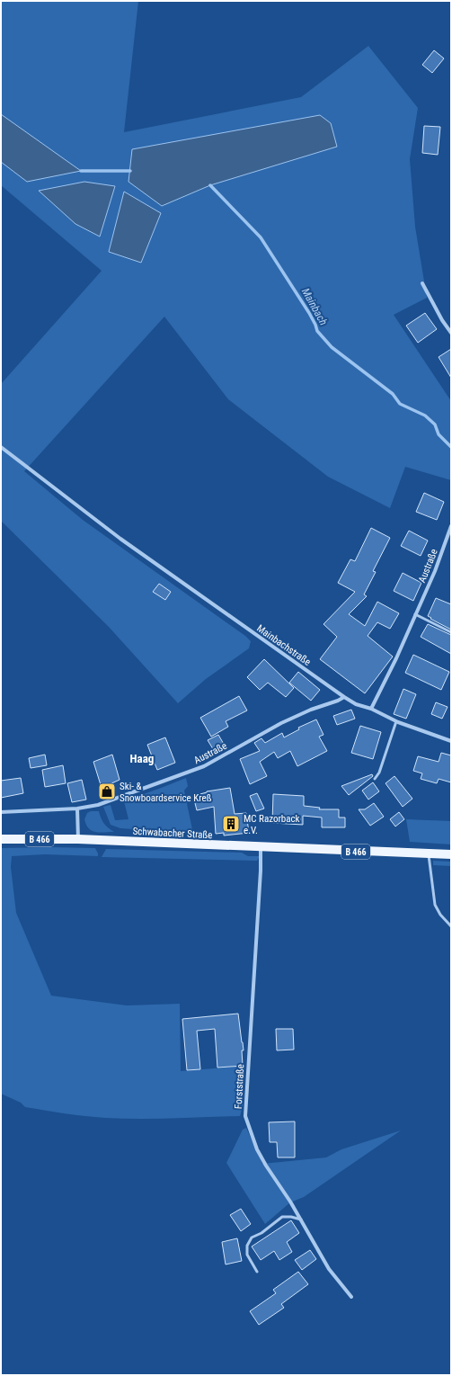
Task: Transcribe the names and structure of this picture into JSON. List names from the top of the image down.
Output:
{
  "streets": {
    "main road": ["Schwabacher Straße", "B 466"],
    "street": ["Austraße", "Mainbachstraße", "Forststraße"]
  },
  "crossings": [
    ["Austraße", "Mainbachstraße"],
    ["Schwabacher Straße", "Forststraße"]
  ],
  "districts": ["Haag"],
  "water": ["Mainbach"],
  "places": {
    "shop": ["Ski- & Snowboardservice Kreß"],
    "building": ["MC Razorback e.V."]
  }
}
